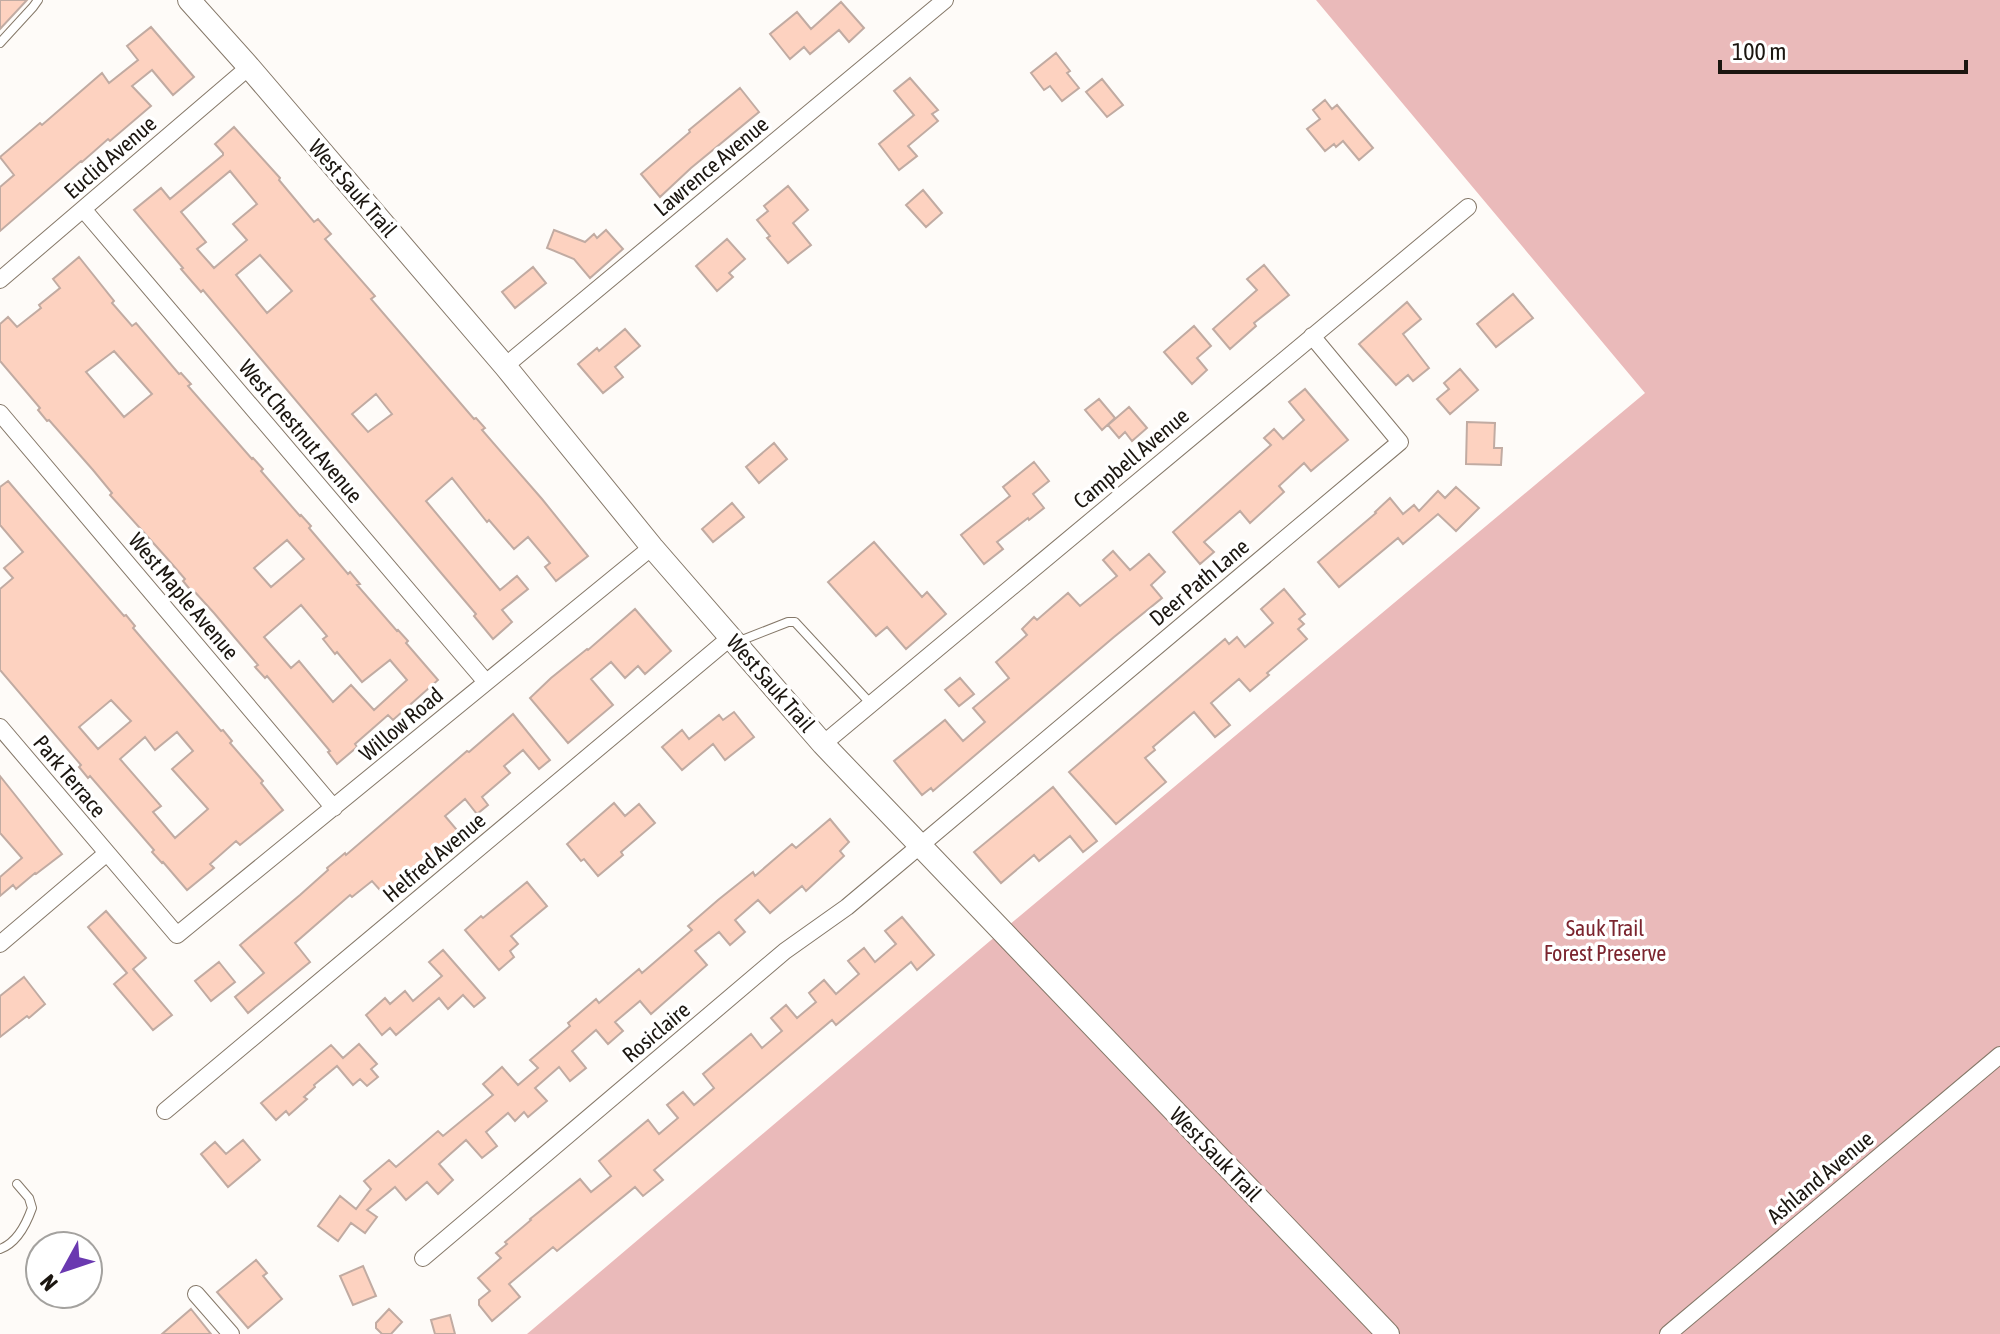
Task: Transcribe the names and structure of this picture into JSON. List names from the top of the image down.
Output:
{
  "streets": {
    "main road": ["West Sauk Trail"],
    "street": [
      "Euclid Avenue",
      "Lawrence Avenue",
      "West Chestnut Avenue",
      "Campbell Avenue",
      "Deer Path Lane",
      "West Maple Avenue",
      "Willow Road",
      "Park Terrace",
      "Helfred Avenue",
      "Rosiclaire",
      "Ashland Avenue"
    ]
  },
  "crossings": [
    ["Euclid Avenue", "West Sauk Trail"],
    ["Euclid Avenue", "West Chestnut Avenue"],
    ["Lawrence Avenue", "West Sauk Trail"],
    ["West Sauk Trail", "Campbell Avenue"],
    ["West Sauk Trail", "Deer Path Lane"],
    ["West Sauk Trail", "Willow Road"],
    ["West Sauk Trail", "Helfred Avenue"],
    ["West Sauk Trail", "Rosiclaire"],
    ["West Chestnut Avenue", "Willow Road"],
    ["Campbell Avenue", "Deer Path Lane"],
    ["Deer Path Lane", "Rosiclaire"],
    ["West Maple Avenue", "Willow Road"],
    ["Willow Road", "Park Terrace"]
  ],
  "parks": ["Sauk Trail Forest Preserve"],
  "scale_bar": "100 m",
  "north": "bottom left"
}
